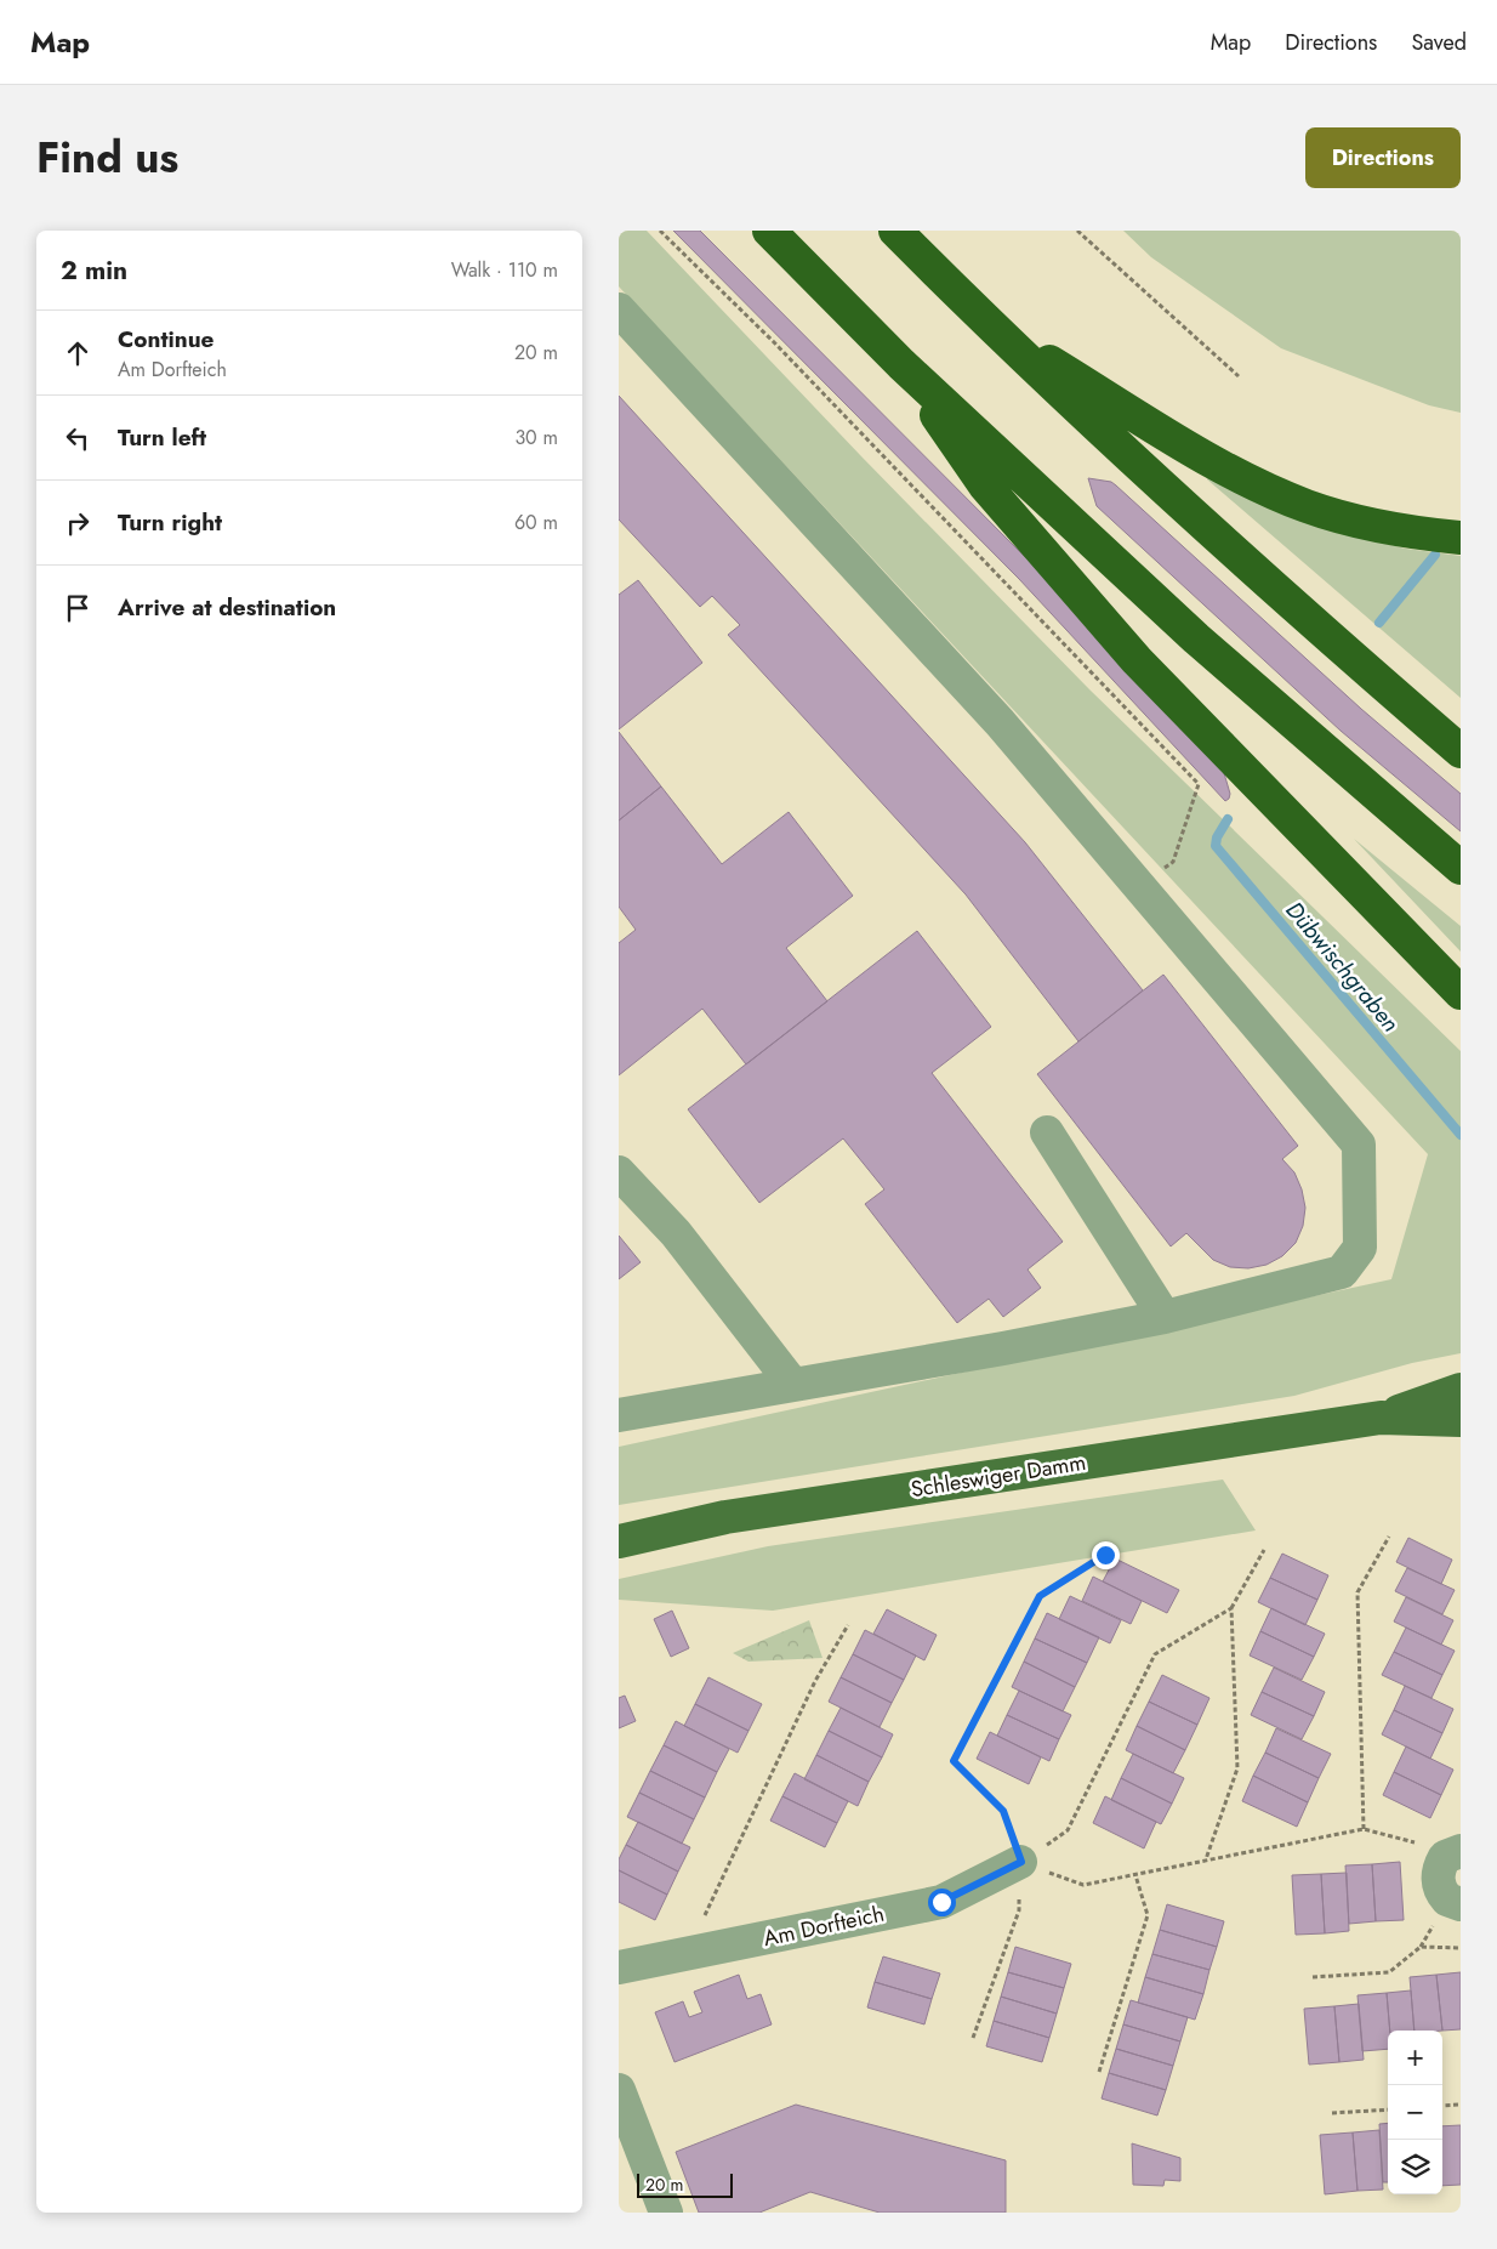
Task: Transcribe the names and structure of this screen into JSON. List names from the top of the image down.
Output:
{
  "streets": {
    "main road": ["Schleswiger Damm"],
    "street": ["Am Dorfteich"]
  },
  "water": ["Dübwischgraben"],
  "scale_bar": "20 m",
  "page": {
    "header": "Map",
    "nav": ["Map", "Directions", "Saved"],
    "title": "Find us",
    "buttons": "Directions",
    "heading": ["2 min", "Walk · 110 m"],
    "list": [
      ["Continue", "Am Dorfteich", "20 m"],
      ["Turn left", "30 m"],
      ["Turn right", "60 m"],
      "Arrive at destination"
    ],
    "map_buttons": ["+", "−"],
    "scale": "20 m"
  }
}
